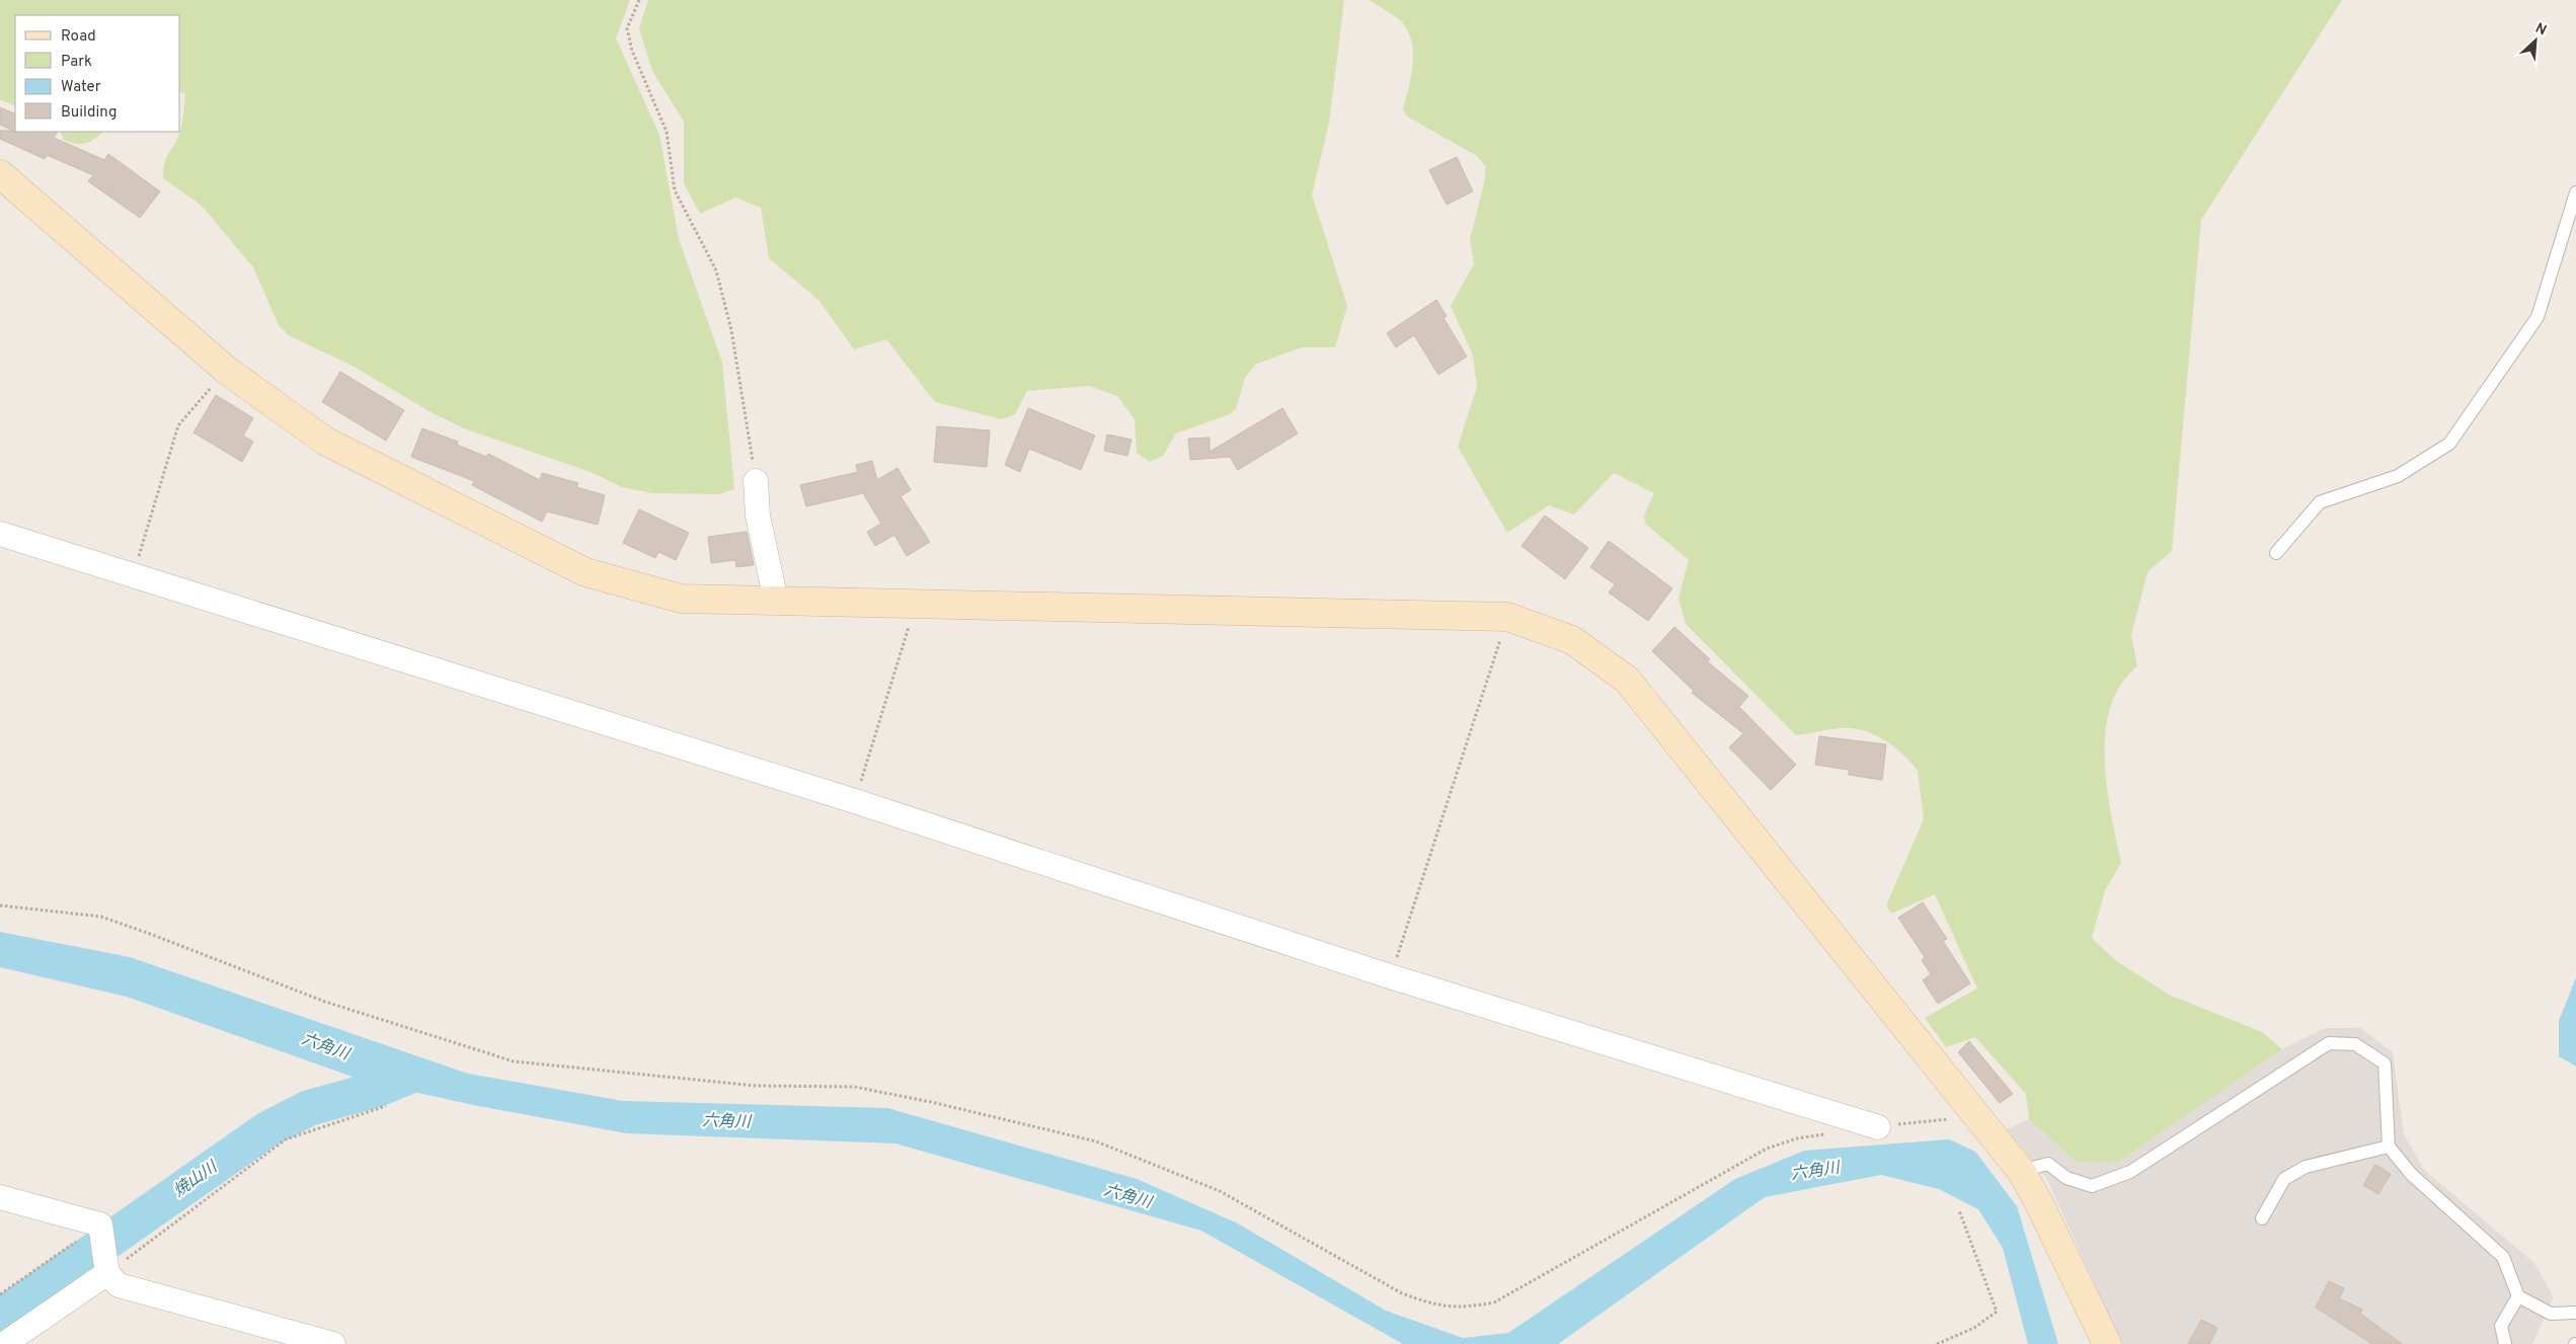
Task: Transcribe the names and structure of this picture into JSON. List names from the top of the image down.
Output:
{
  "water": ["六角川", "焼山川"],
  "legend": [
    "Road",
    "Park",
    "Water",
    "Building"
  ],
  "north": "top right"
}
